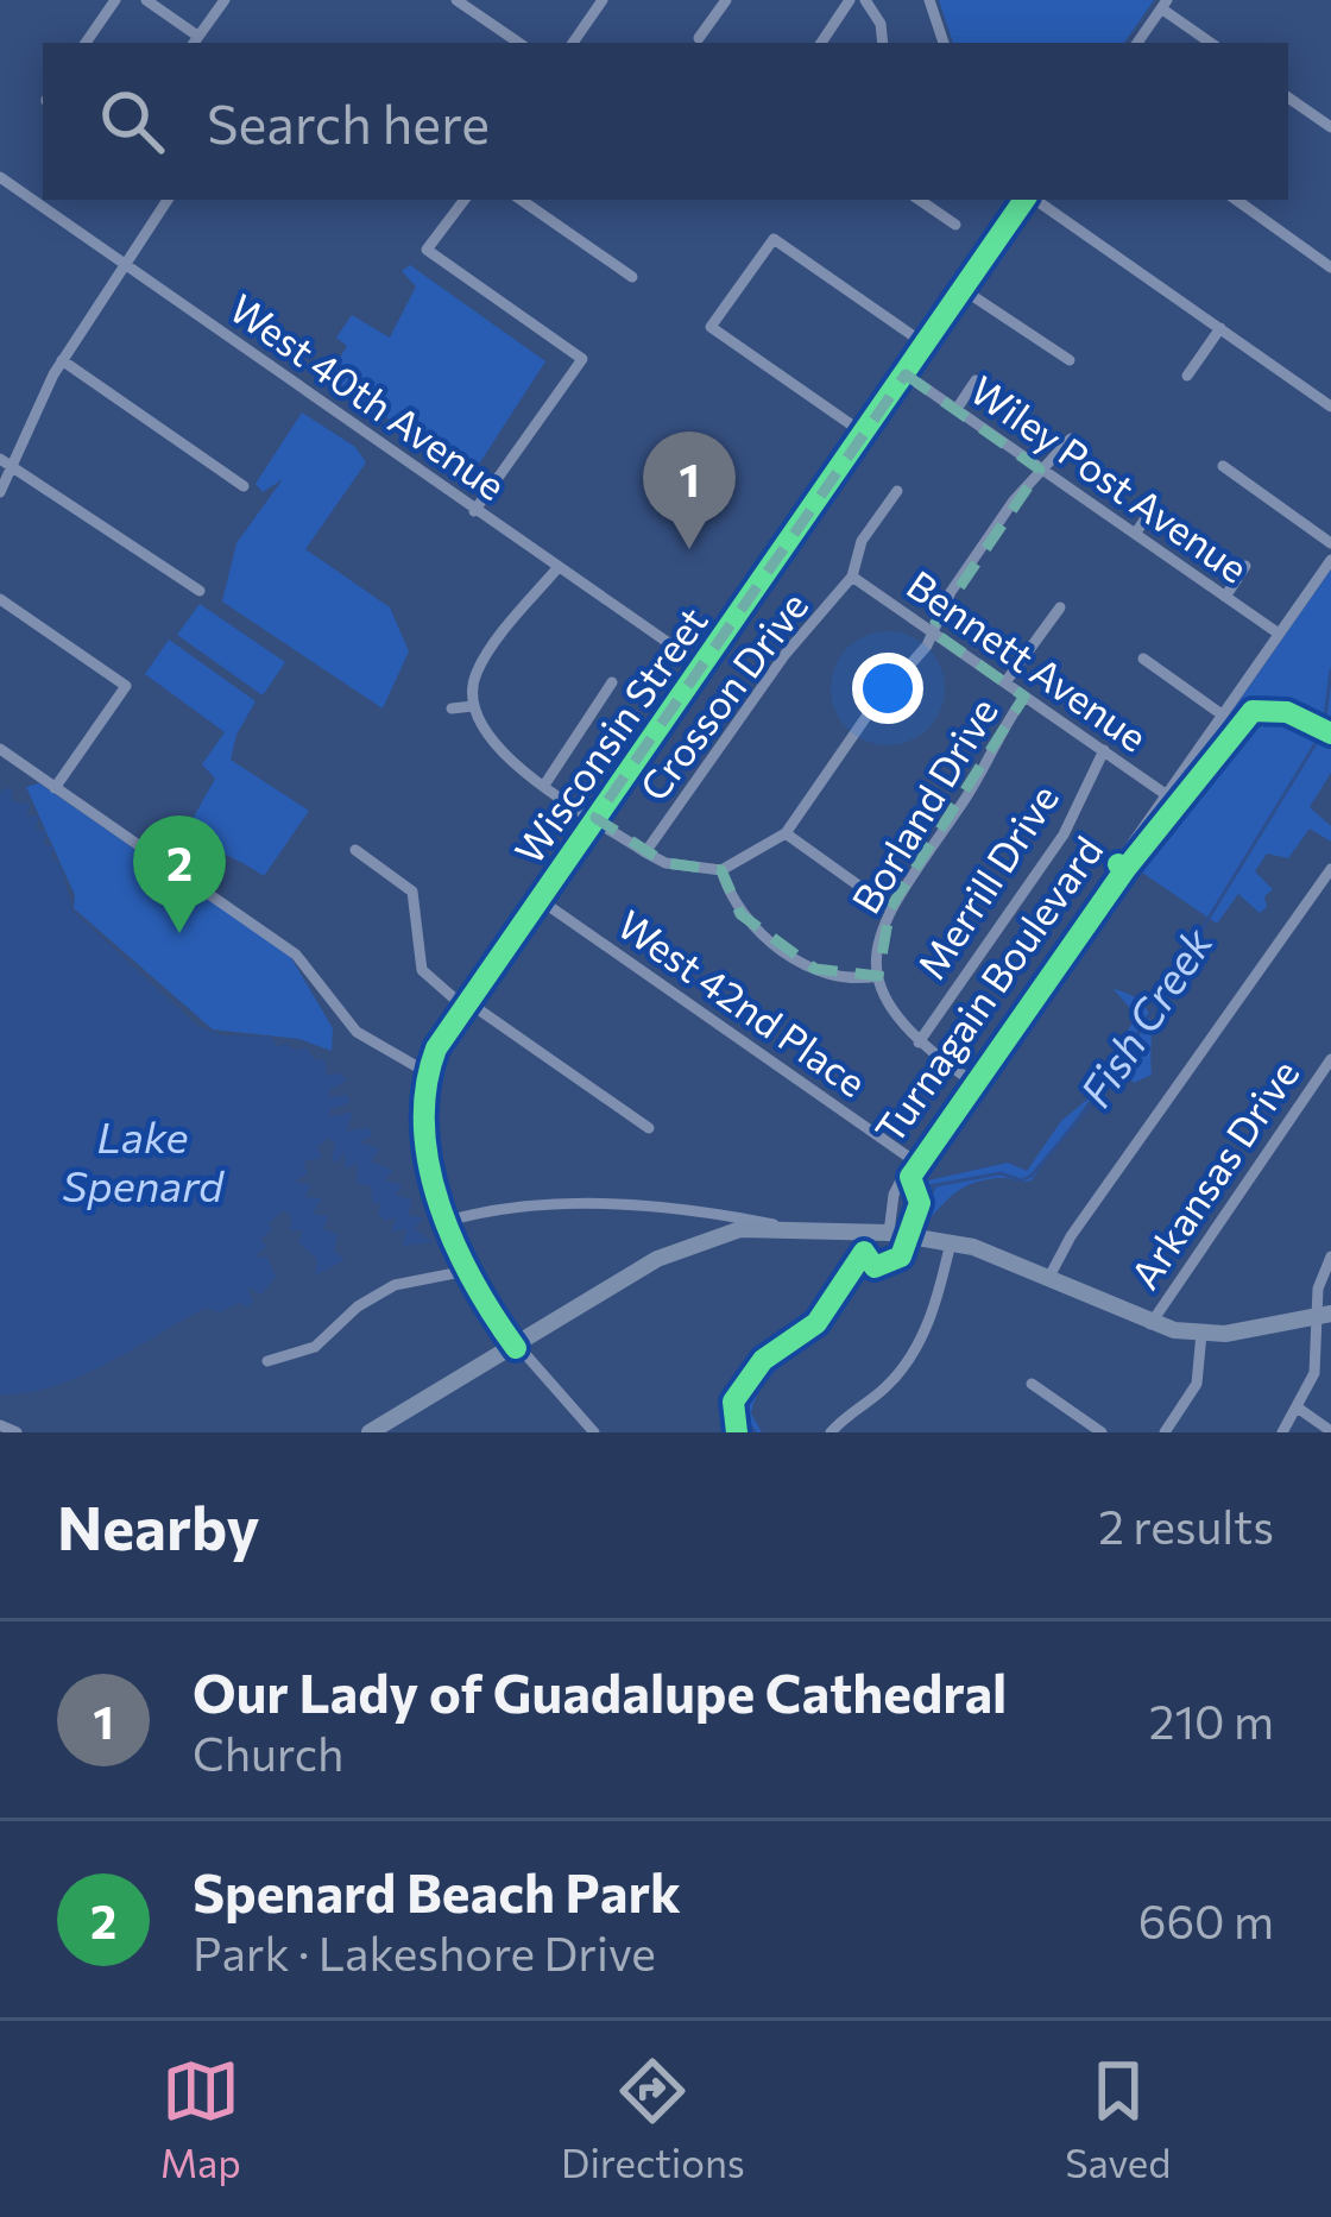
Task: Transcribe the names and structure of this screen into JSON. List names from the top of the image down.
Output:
{
  "streets": {
    "street": [
      "West 40th Avenue",
      "Wiley Post Avenue",
      "Bennett Avenue",
      "Crosson Drive",
      "Wisconsin Street",
      "Borland Drive",
      "Merrill Drive",
      "Turnagain Boulevard",
      "West 42nd Place",
      "Arkansas Drive"
    ]
  },
  "crossings": [
    ["West 40th Avenue", "Wisconsin Street"],
    ["Wiley Post Avenue", "Wisconsin Street"],
    ["Wiley Post Avenue", "Turnagain Boulevard"],
    ["Bennett Avenue", "Crosson Drive"],
    ["Bennett Avenue", "Borland Drive"],
    ["Bennett Avenue", "Merrill Drive"],
    ["Bennett Avenue", "Turnagain Boulevard"],
    ["Wisconsin Street", "West 42nd Place"],
    ["Borland Drive", "Merrill Drive"],
    ["Borland Drive", "Turnagain Boulevard"],
    ["Turnagain Boulevard", "West 42nd Place"]
  ],
  "water": ["Fish Creek", "Lake Spenard"],
  "page": {
    "search": "Search here",
    "pins": ["1", "2"],
    "heading": ["Nearby", "2 results"],
    "list": [
      {
        "mark": "1",
        "name": "Our Lady of Guadalupe Cathedral",
        "note": "Church",
        "value": "210 m"
      },
      {
        "mark": "2",
        "name": "Spenard Beach Park",
        "note": "Park · Lakeshore Drive",
        "value": "660 m"
      }
    ],
    "nav": ["Map", "Directions", "Saved"]
  }
}
